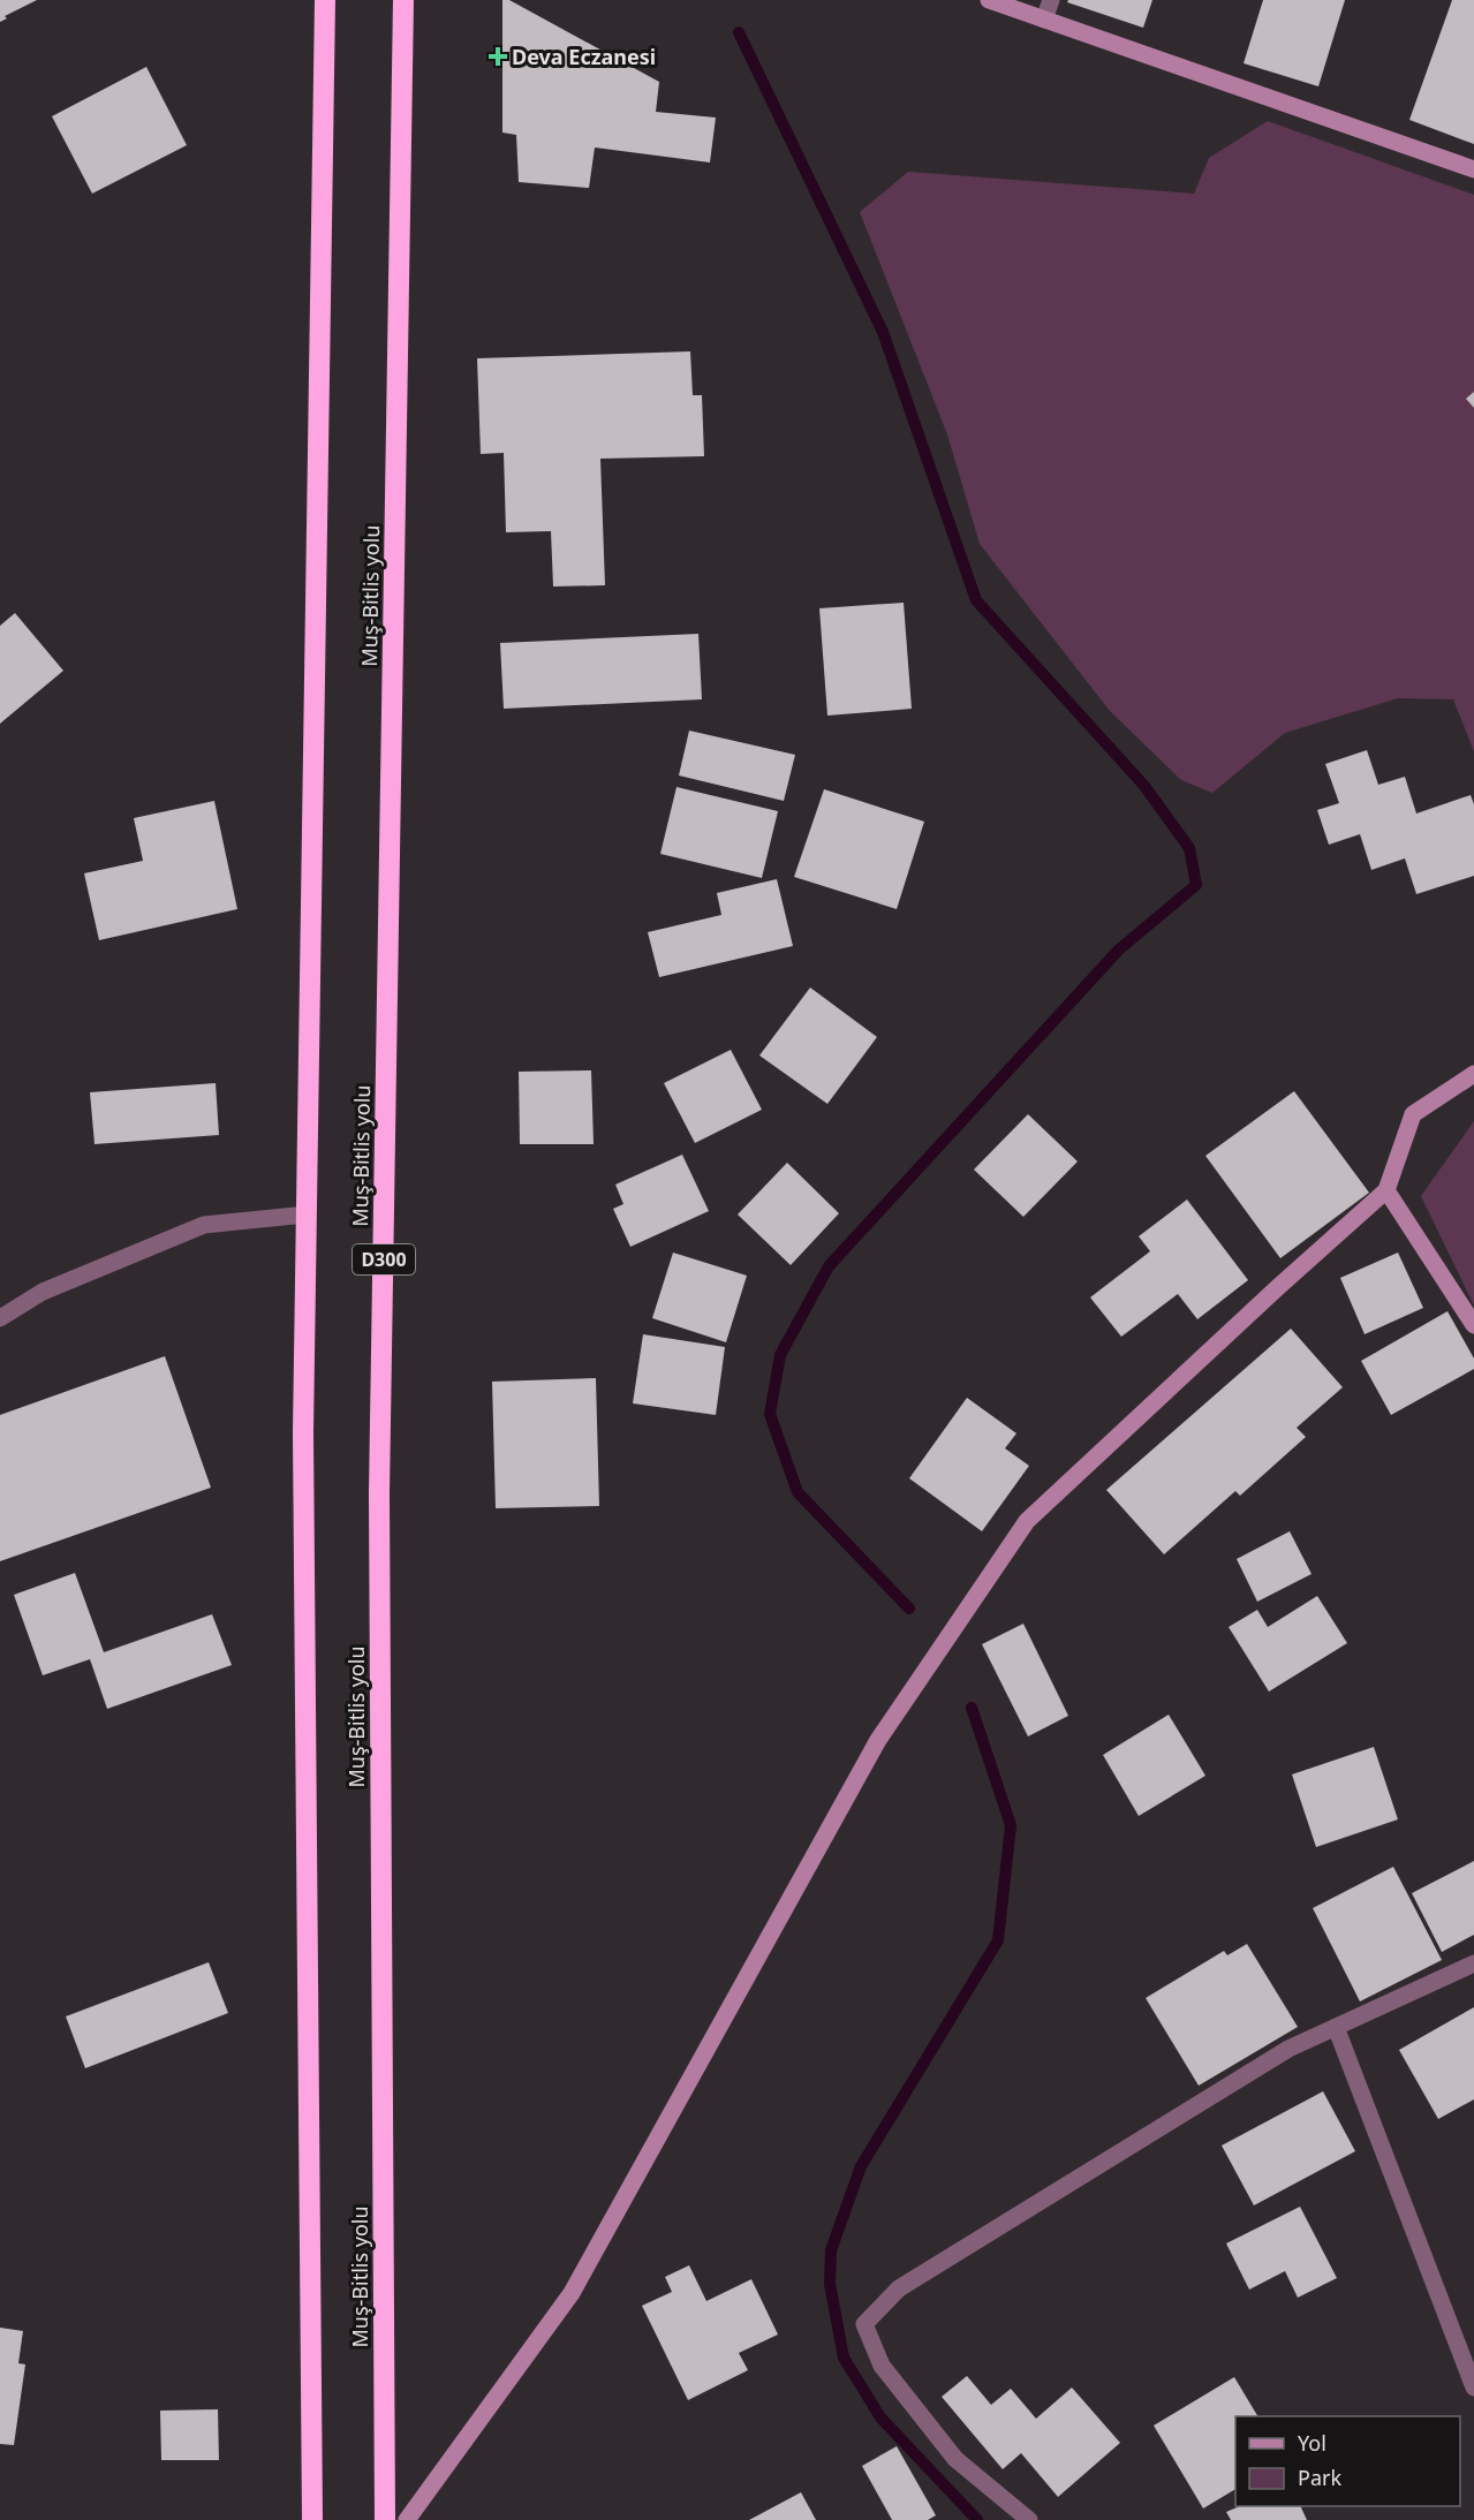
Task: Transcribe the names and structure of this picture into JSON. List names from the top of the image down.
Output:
{
  "streets": {
    "highway": ["Muş-Bitlis yolu", "D300"]
  },
  "places": {
    "health": ["Deva Eczanesi"]
  },
  "legend": ["Yol", "Park"]
}
